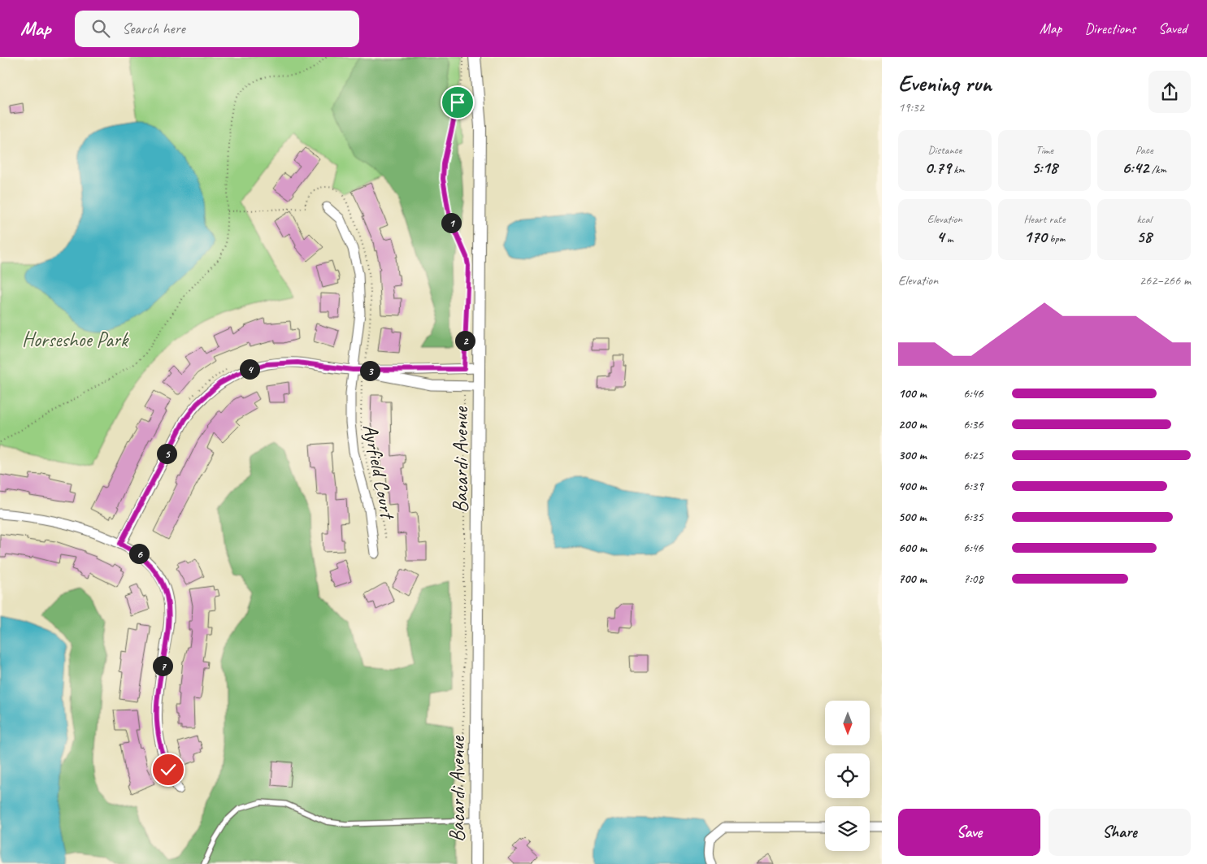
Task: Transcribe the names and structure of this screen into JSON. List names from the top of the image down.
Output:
{
  "streets": {
    "street": ["Bacardi Avenue", "Ayrfield Court"]
  },
  "parks": ["Horseshoe Park"],
  "north": "bottom",
  "page": {
    "header": "Map",
    "search": "Search here",
    "nav": ["Map", "Directions", "Saved"],
    "heading": ["Evening run", "19:32"],
    "stats": [
      ["Distance", "0.79 km"],
      ["Time", "5:18"],
      ["Pace", "6:42 /km"],
      ["Elevation", "4 m"],
      ["Heart rate", "170 bpm"],
      ["kcal", "58"]
    ],
    "pins": [
      "1",
      "2",
      "4",
      "3",
      "5",
      "6",
      "7"
    ],
    "chart": ["Elevation", "262–266 m"],
    "list": [
      {
        "name": "100 m",
        "note": "6:46"
      },
      {
        "name": "200 m",
        "note": "6:36"
      },
      {
        "name": "300 m",
        "note": "6:25"
      },
      {
        "name": "400 m",
        "note": "6:39"
      },
      {
        "name": "500 m",
        "note": "6:35"
      },
      {
        "name": "600 m",
        "note": "6:46"
      },
      {
        "name": "700 m",
        "note": "7:08"
      }
    ],
    "buttons": ["Save", "Share"]
  }
}
